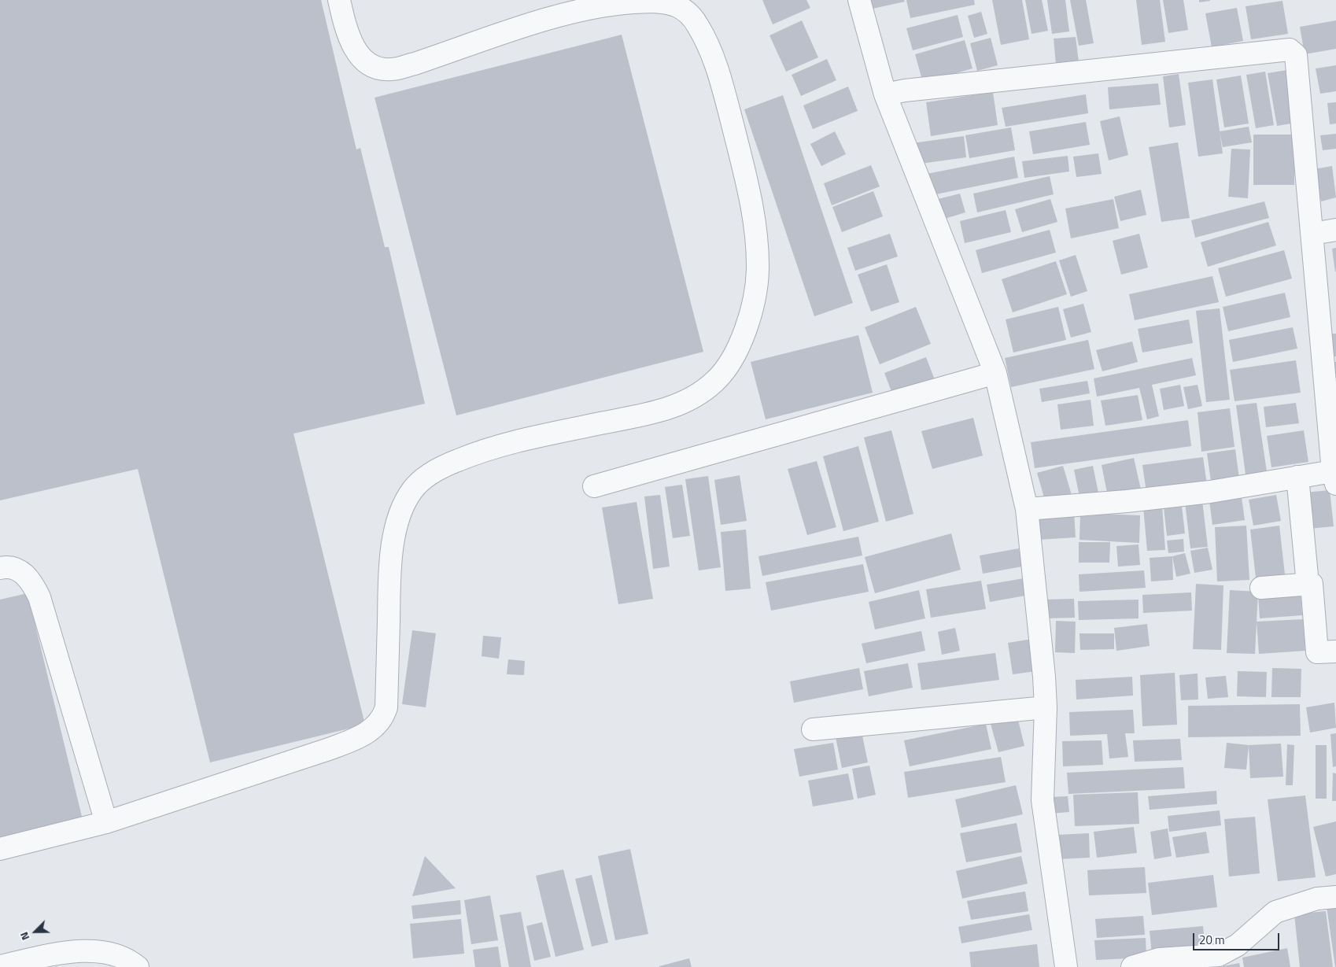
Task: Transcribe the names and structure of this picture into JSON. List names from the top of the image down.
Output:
{
  "scale_bar": "20 m",
  "north": "bottom left"
}
